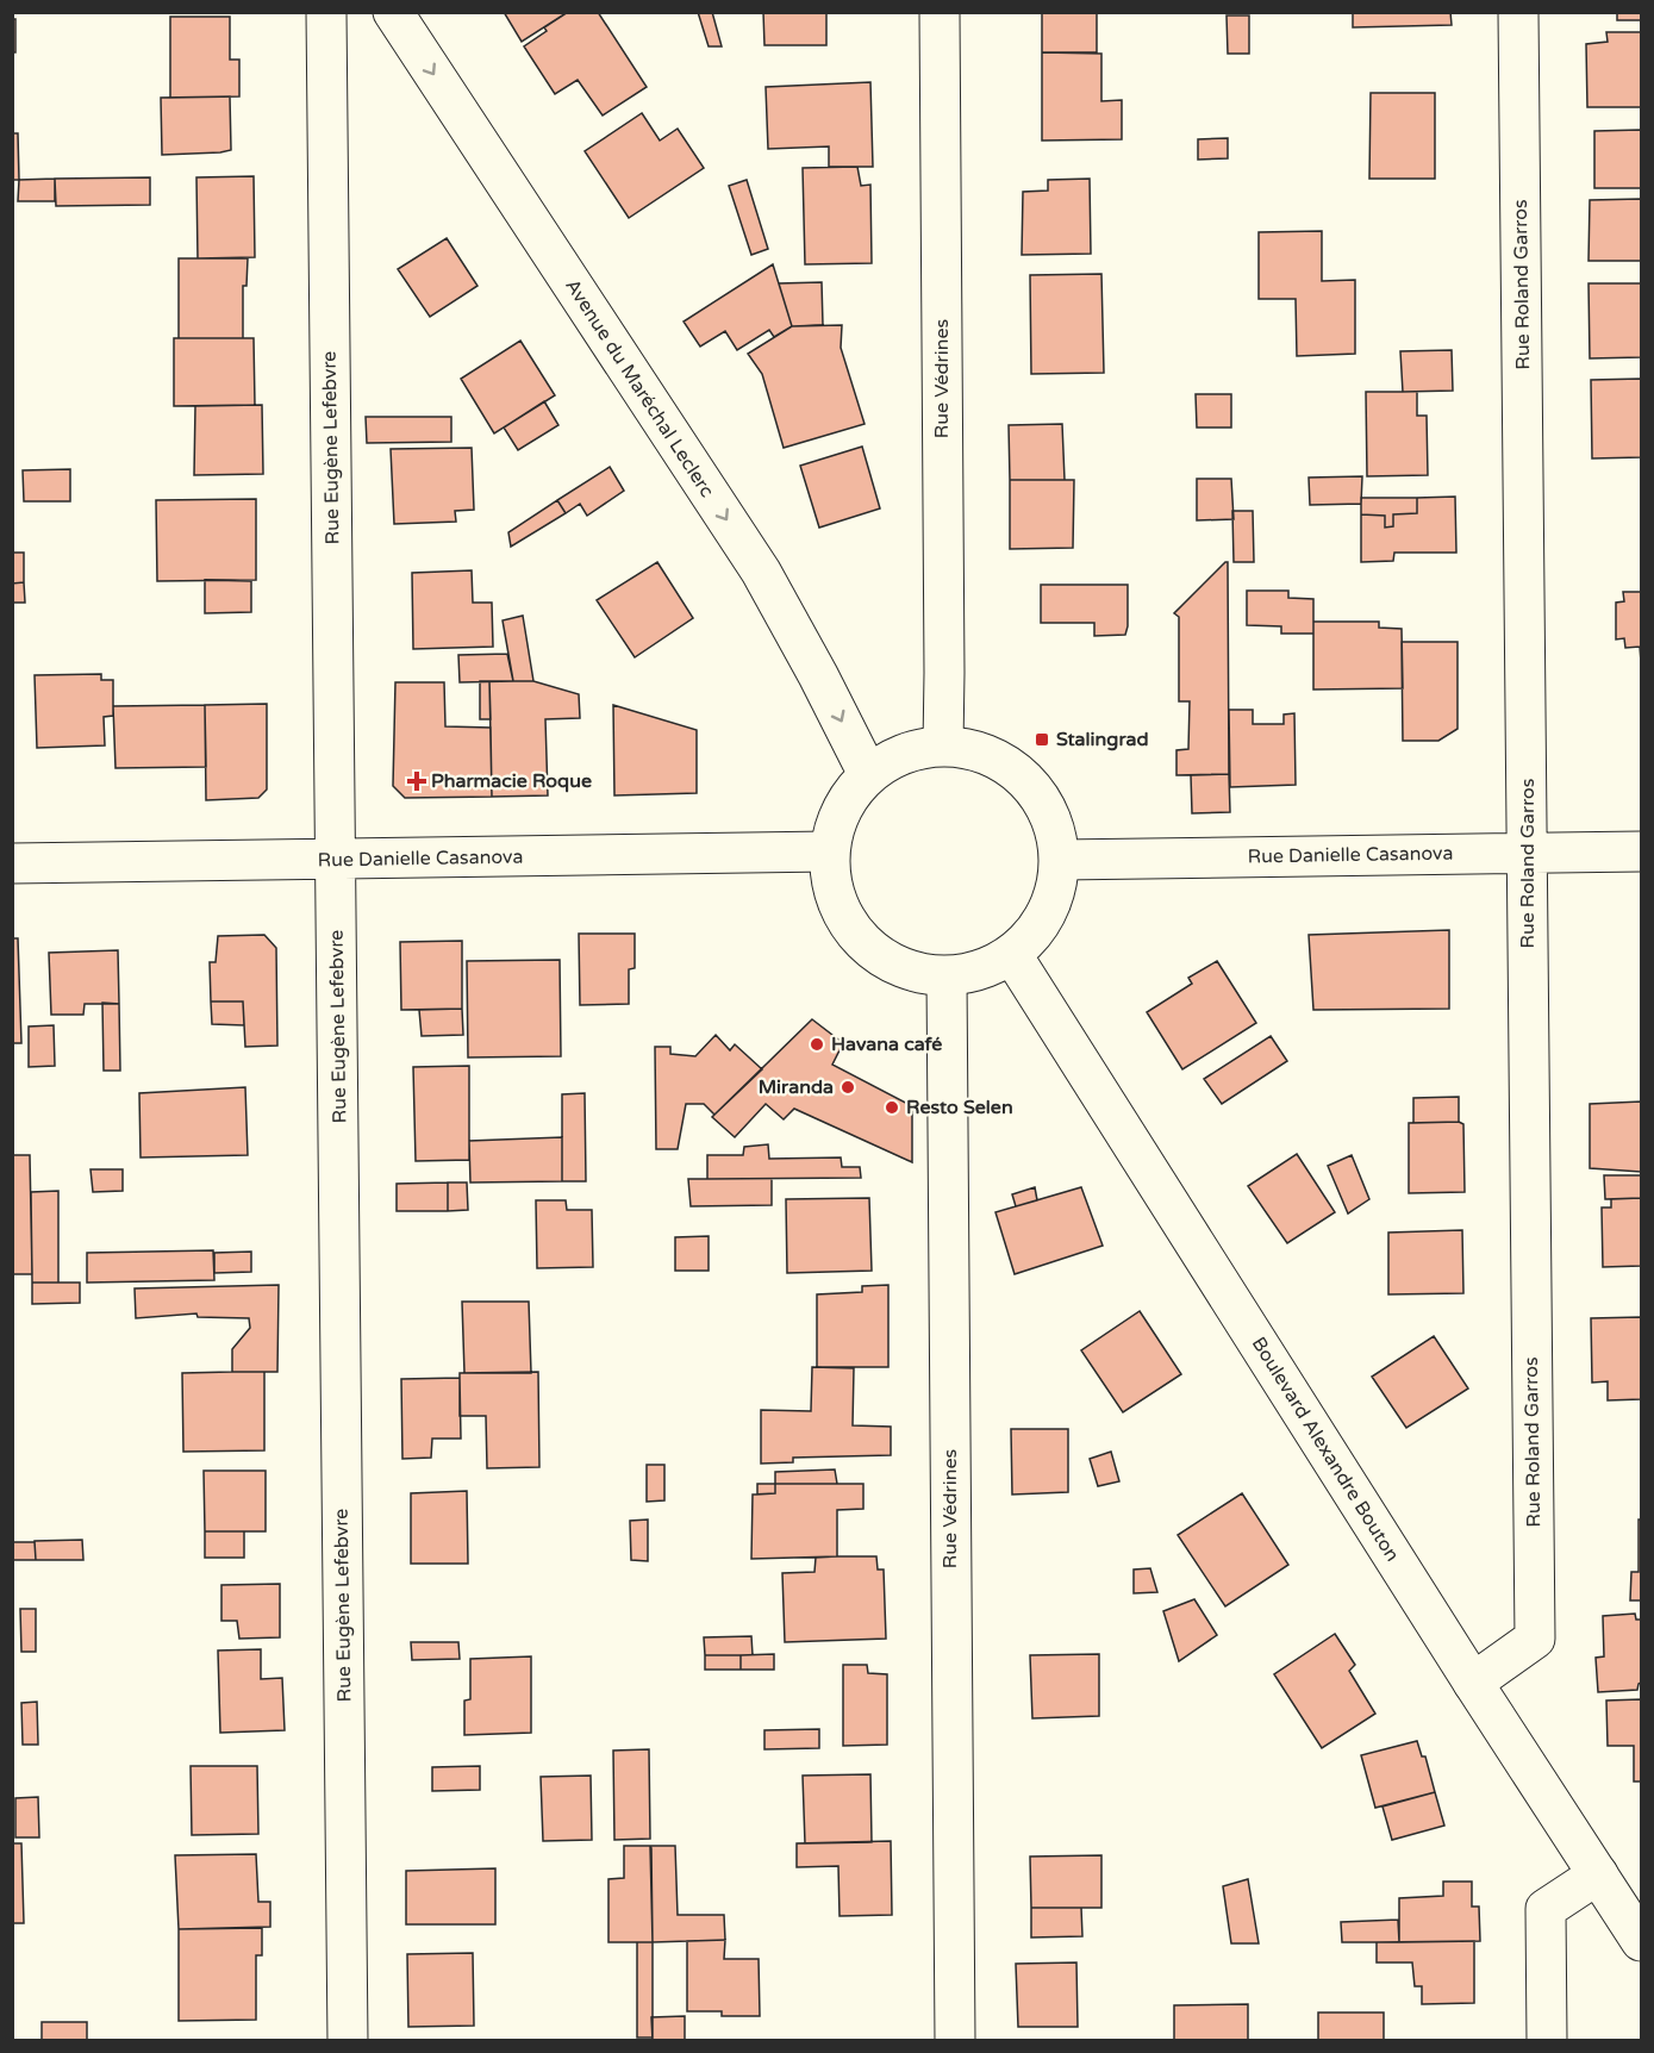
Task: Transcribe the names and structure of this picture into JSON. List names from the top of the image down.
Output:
{
  "streets": {
    "street": [
      "Rue Roland Garros",
      "Rue Védrines",
      "Avenue du Maréchal Leclerc",
      "Rue Eugène Lefebvre",
      "Rue Danielle Casanova",
      "Boulevard Alexandre Bouton"
    ]
  },
  "crossings": [
    ["Rue Roland Garros", "Rue Danielle Casanova"],
    ["Rue Roland Garros", "Boulevard Alexandre Bouton"],
    ["Rue Védrines", "Avenue du Maréchal Leclerc"],
    ["Rue Védrines", "Rue Danielle Casanova"],
    ["Rue Védrines", "Boulevard Alexandre Bouton"],
    ["Avenue du Maréchal Leclerc", "Rue Danielle Casanova"],
    ["Avenue du Maréchal Leclerc", "Boulevard Alexandre Bouton"],
    ["Rue Eugène Lefebvre", "Rue Danielle Casanova"],
    ["Rue Danielle Casanova", "Boulevard Alexandre Bouton"]
  ],
  "one_way": ["Avenue du Maréchal Leclerc"],
  "places": {
    "transit": ["Stalingrad"],
    "health": ["Pharmacie Roque"],
    "other": ["Havana café", "Miranda", "Resto Selen"]
  }
}
